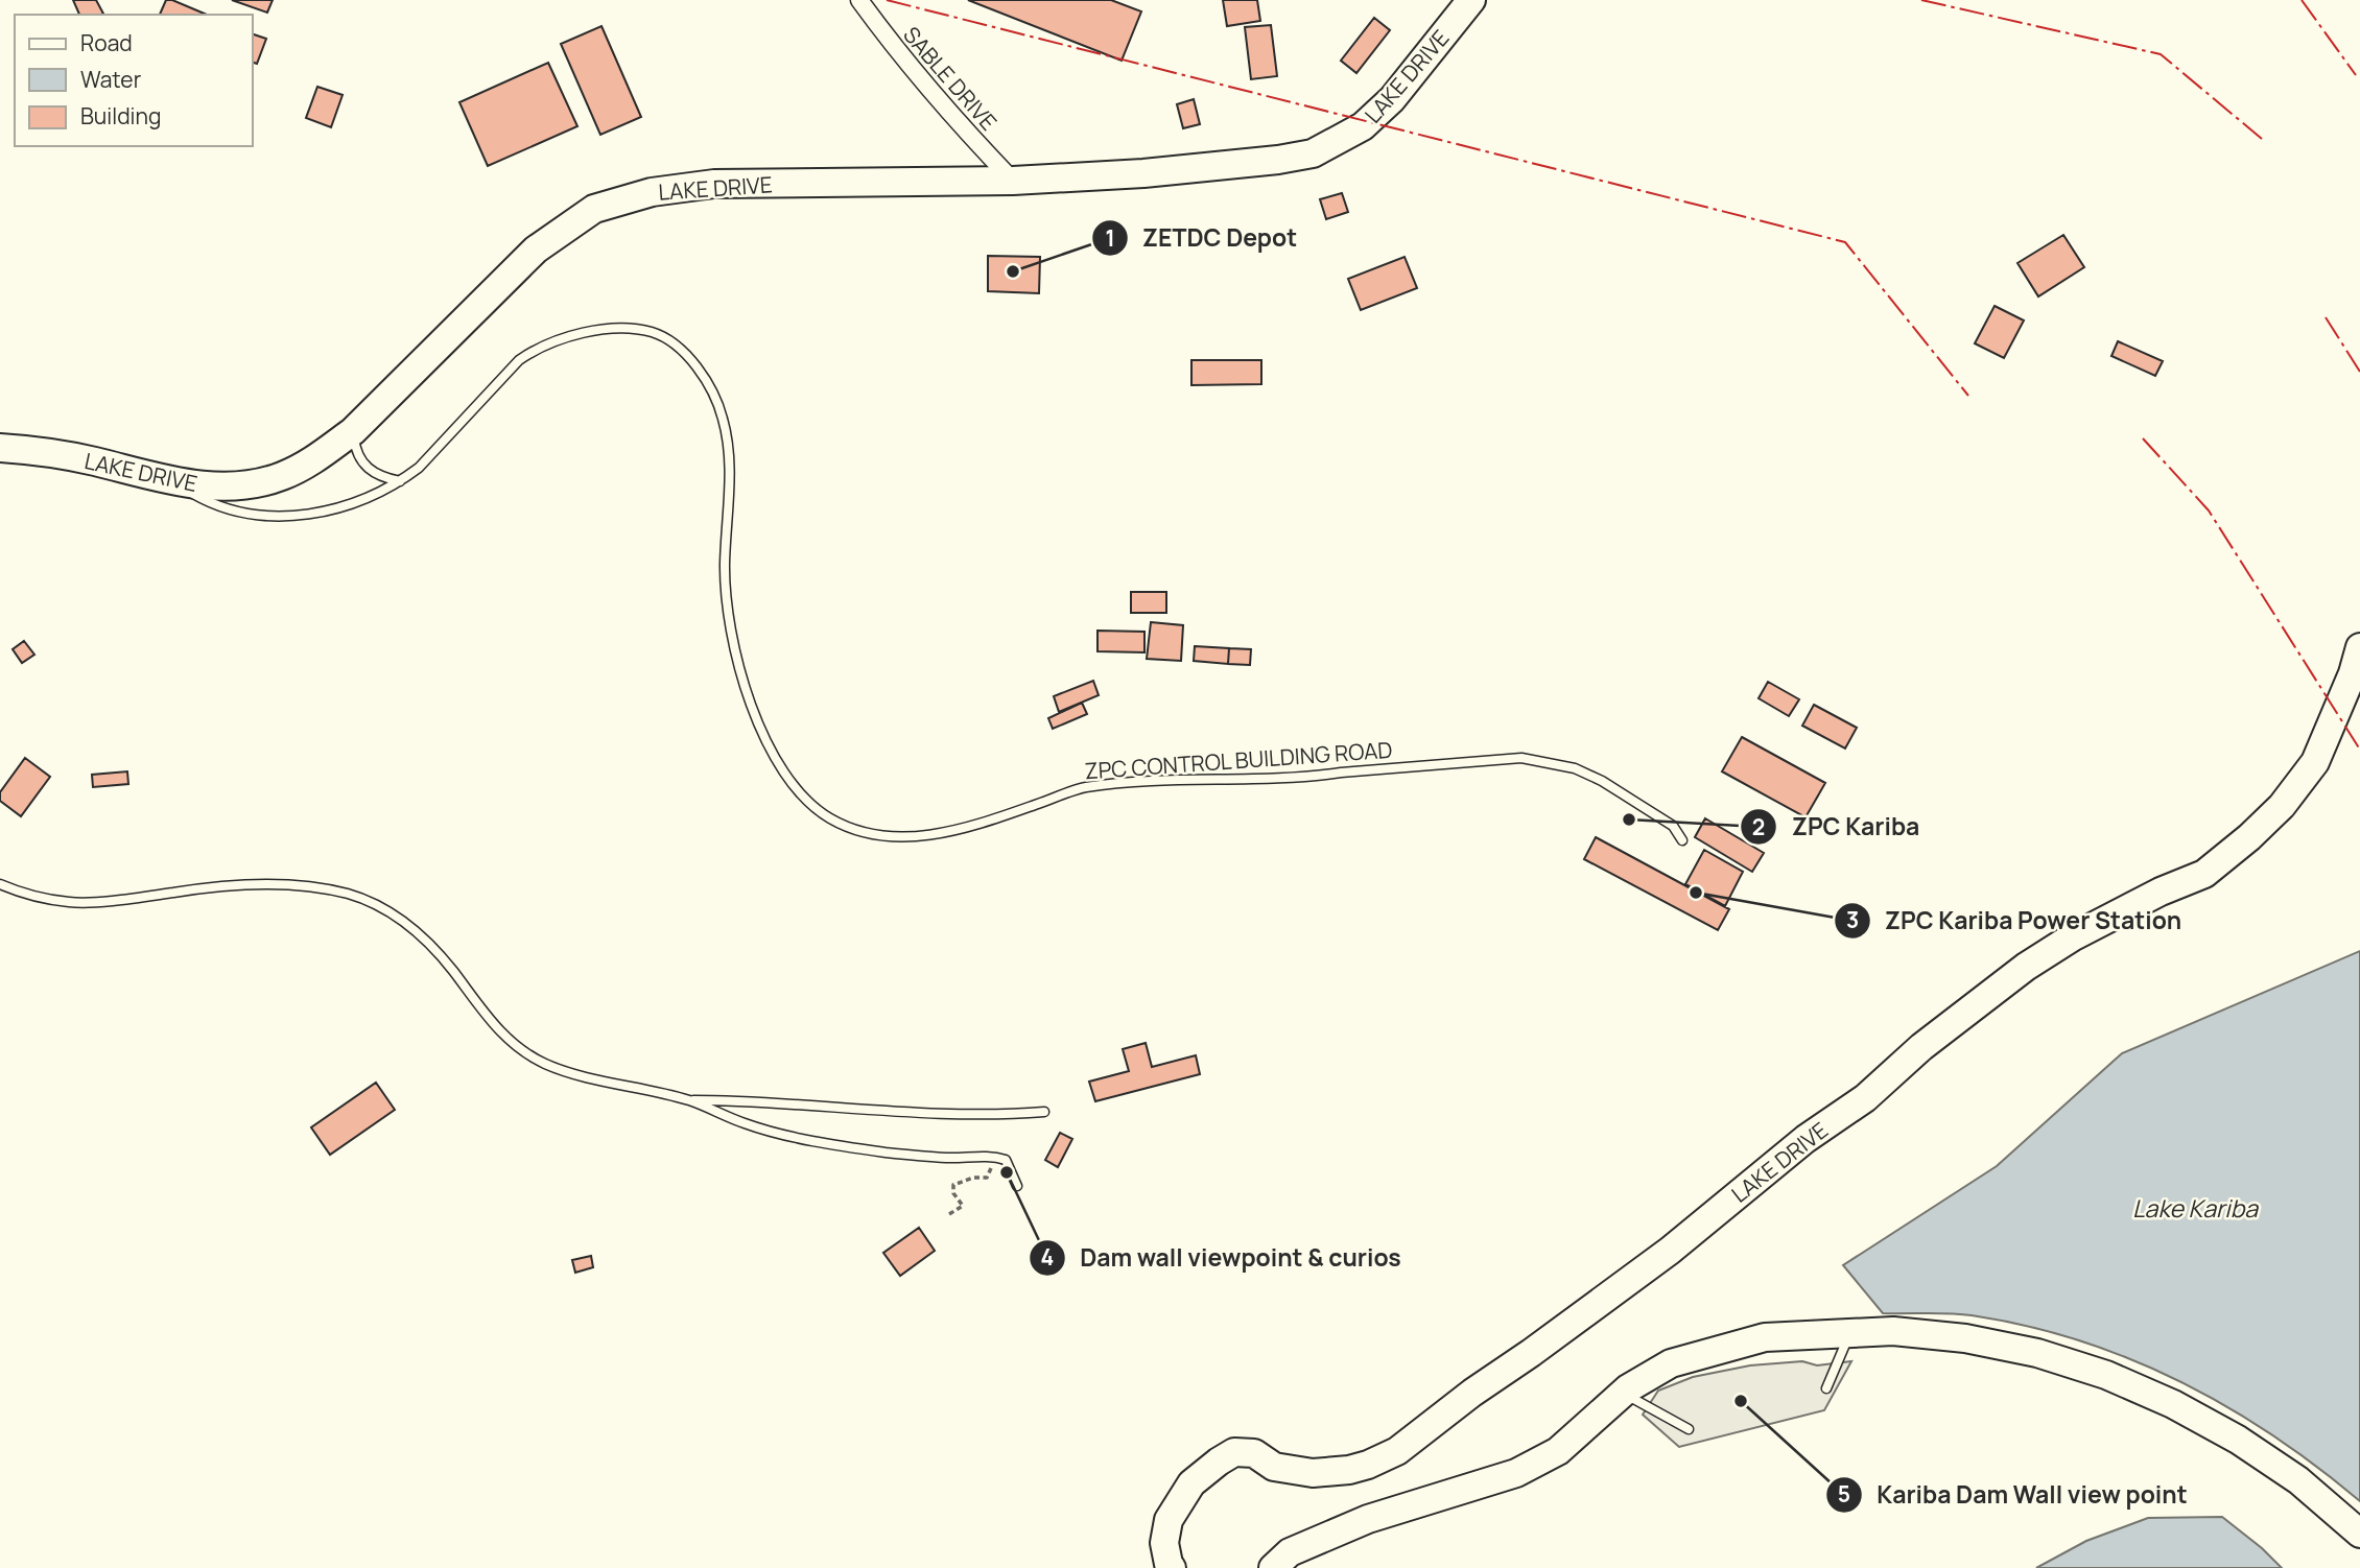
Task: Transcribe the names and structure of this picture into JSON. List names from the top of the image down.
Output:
{
  "streets": {
    "main road": ["LAKE DRIVE"],
    "street": ["SABLE DRIVE"],
    "lane": ["ZPC CONTROL BUILDING ROAD"]
  },
  "crossings": [
    ["LAKE DRIVE", "SABLE DRIVE"],
    ["LAKE DRIVE", "ZPC CONTROL BUILDING ROAD"]
  ],
  "water": ["Lake Kariba"],
  "places": [
    "ZETDC Depot",
    "ZPC Kariba",
    "ZPC Kariba Power Station",
    "Dam wall viewpoint & curios",
    "Kariba Dam Wall view point"
  ],
  "legend": ["Road", "Water", "Building"]
}
